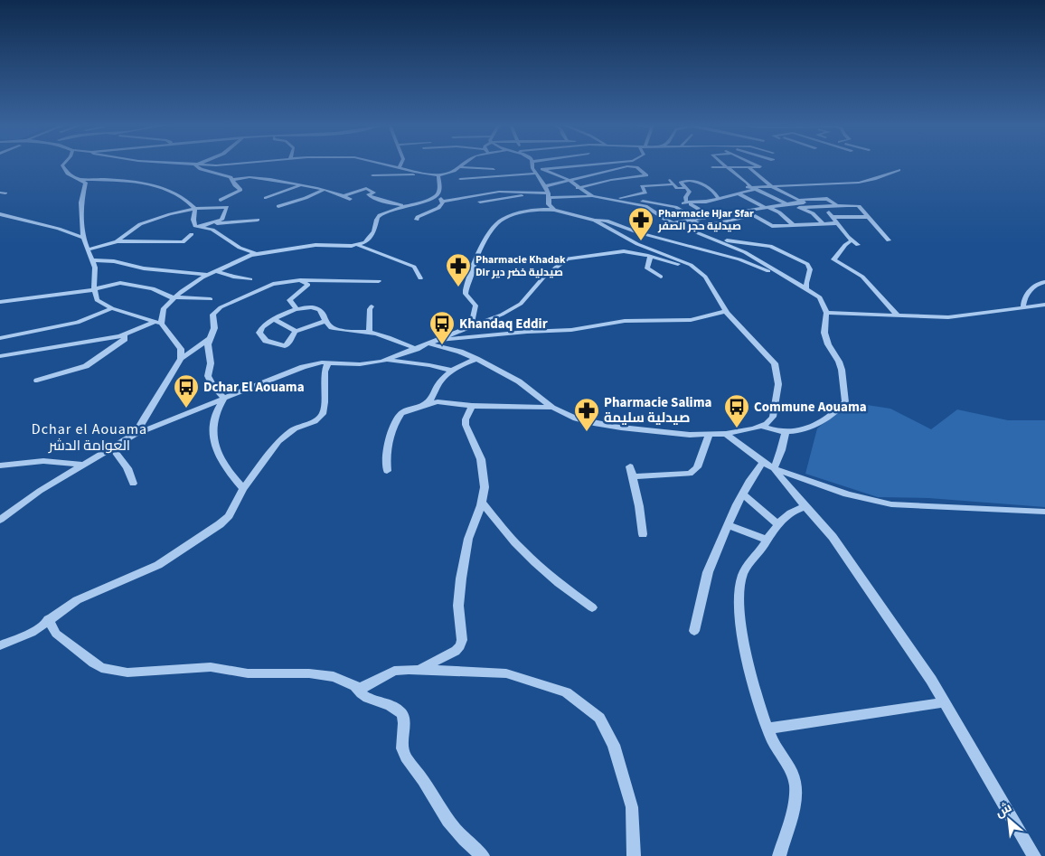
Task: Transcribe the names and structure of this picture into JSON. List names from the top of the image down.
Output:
{
  "districts": ["Dchar el Aouama العوامة الدشر"],
  "places": {
    "pharmacy": ["Pharmacie Hjar Sfar صيدلية حجر الصفر", "Pharmacie Khadak Dir صيدلية خضر دير", "Pharmacie Salima صيدلية سليمة"],
    "bus stop": ["Khandaq Eddir", "Dchar El Aouama", "Commune Aouama"]
  },
  "north": "top left"
}
